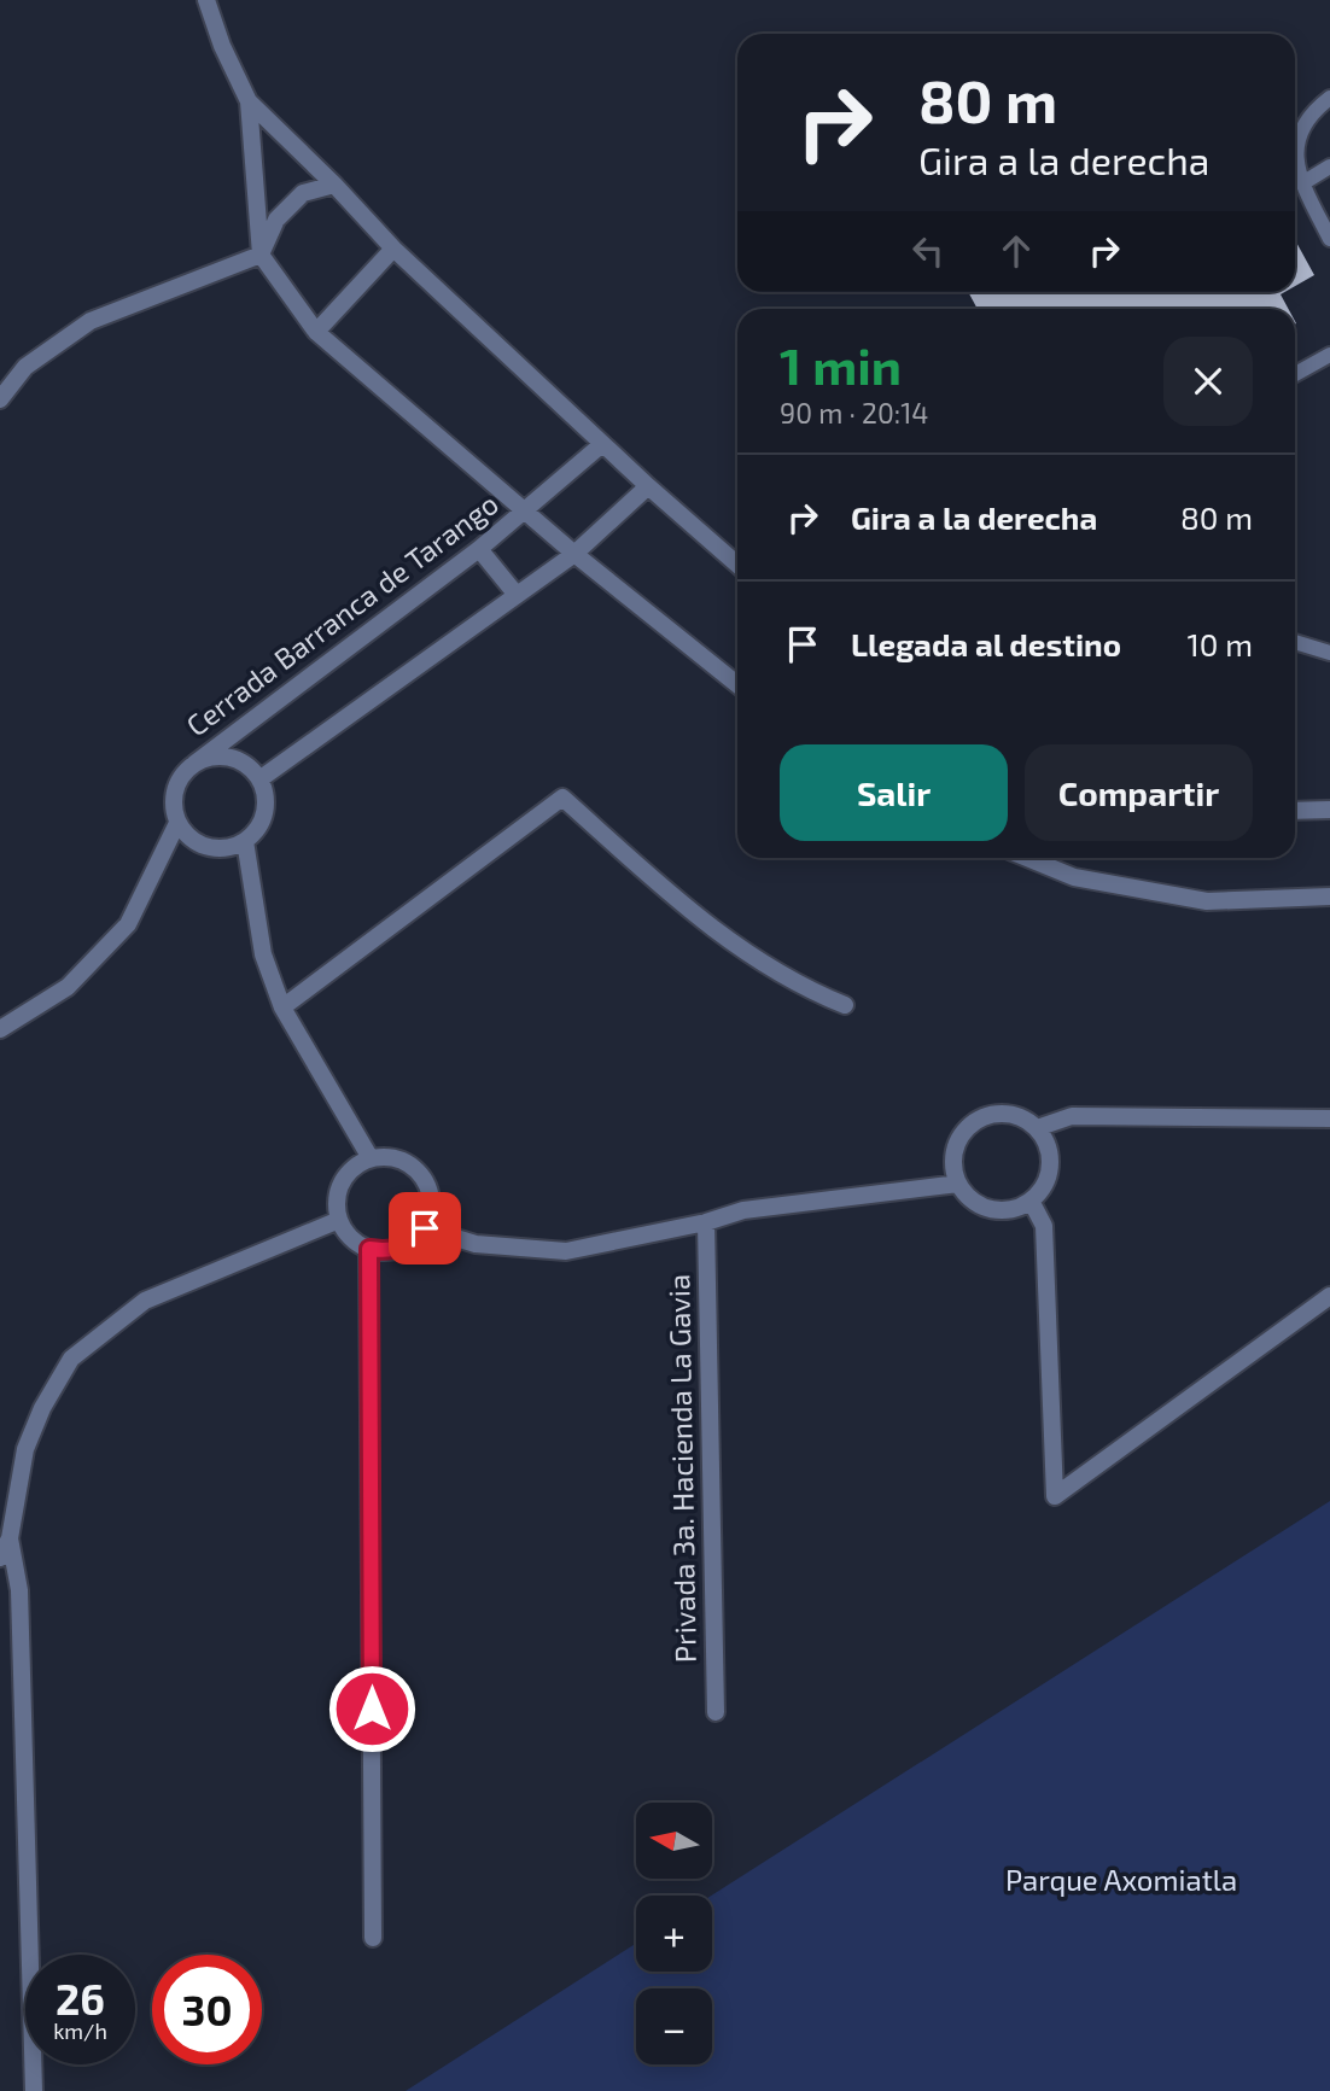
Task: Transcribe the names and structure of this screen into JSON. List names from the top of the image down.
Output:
{
  "streets": {
    "street": ["Cerrada Barranca de Tarango", "Privada 3a. Hacienda La Gavia"]
  },
  "parks": ["Parque Axomiatla"],
  "north": "left",
  "page": {
    "turn": ["80 m", "Gira a la derecha"],
    "heading": ["1 min", "90 m · 20:14"],
    "list": [
      {
        "name": "Gira a la derecha",
        "value": "80 m"
      },
      {
        "name": "Llegada al destino",
        "value": "10 m"
      }
    ],
    "buttons": ["Salir", "Compartir"],
    "map_buttons": ["+", "−"],
    "speed": "26 km/h",
    "limit": "30"
  }
}
